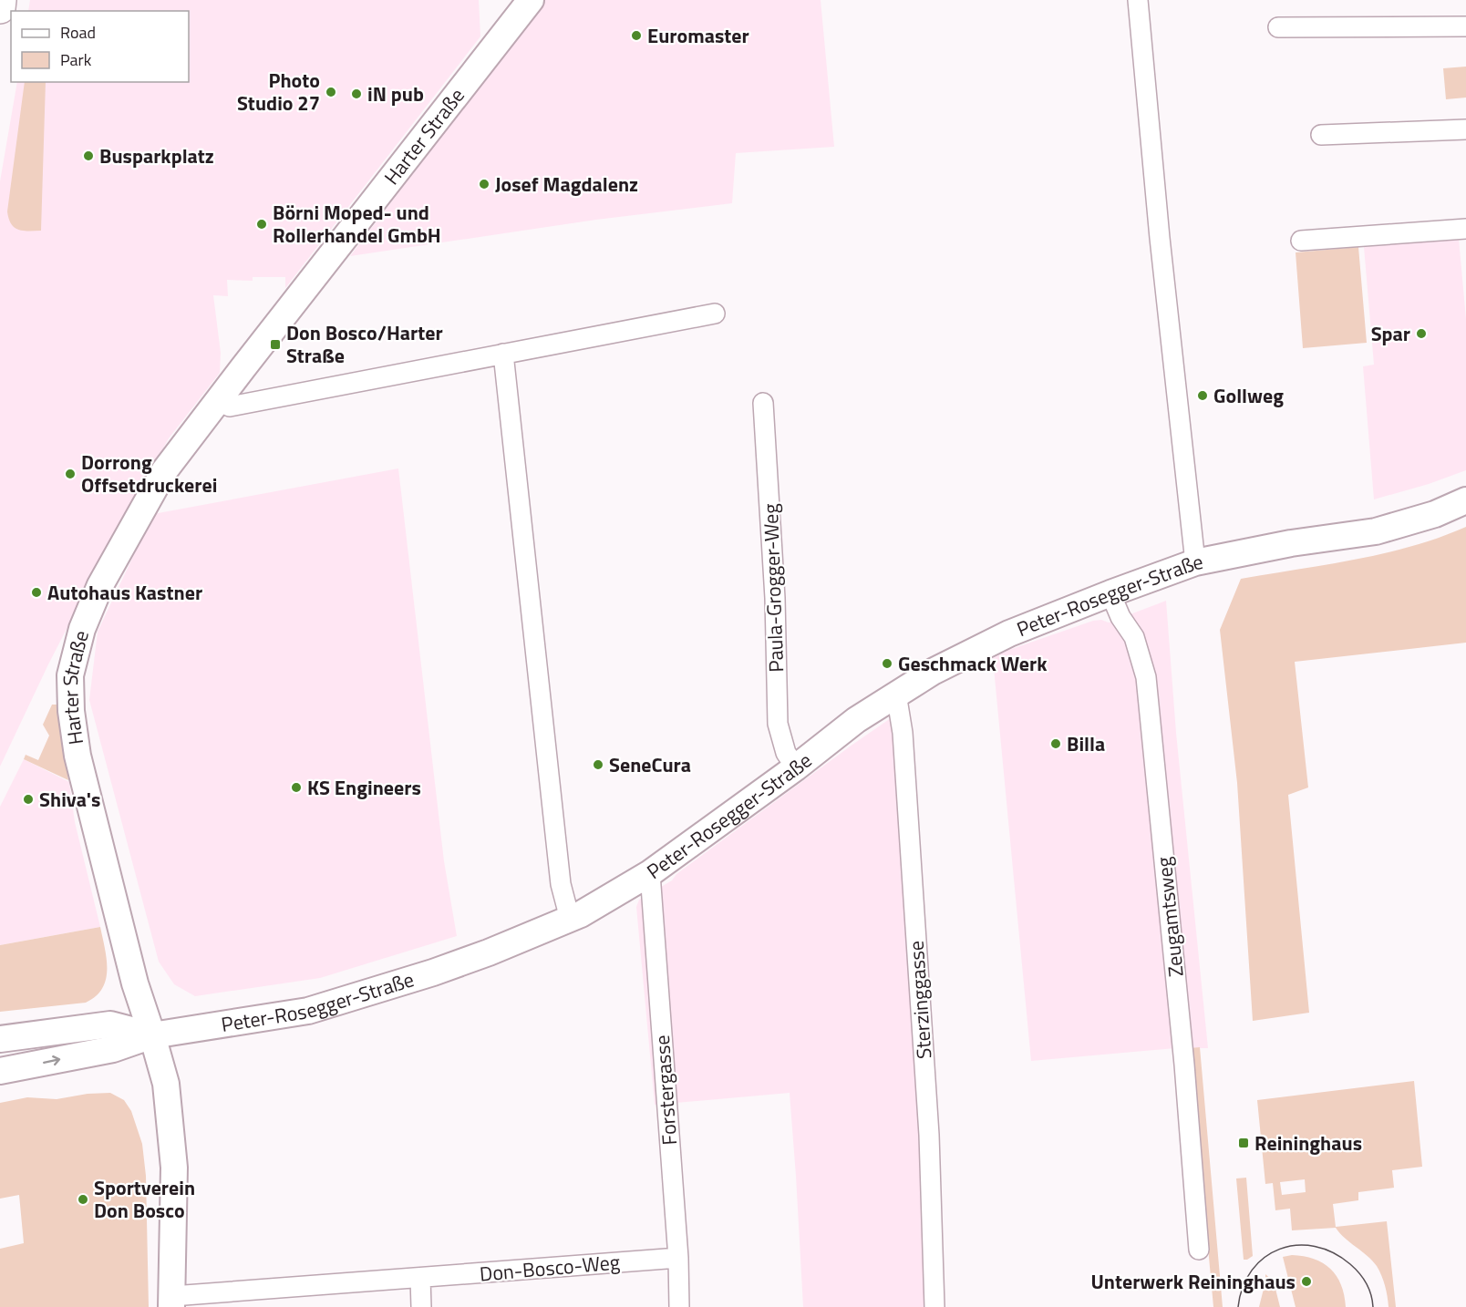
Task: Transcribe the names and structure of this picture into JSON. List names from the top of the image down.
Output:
{
  "streets": {
    "main road": ["Harter Straße", "Peter-Rosegger-Straße"],
    "street": [
      "Paula-Grogger-Weg",
      "Zeugamtsweg",
      "Sterzinggasse",
      "Forstergasse",
      "Don-Bosco-Weg"
    ]
  },
  "crossings": [
    ["Harter Straße", "Peter-Rosegger-Straße"],
    ["Harter Straße", "Don-Bosco-Weg"],
    ["Paula-Grogger-Weg", "Peter-Rosegger-Straße"],
    ["Peter-Rosegger-Straße", "Zeugamtsweg"],
    ["Peter-Rosegger-Straße", "Sterzinggasse"],
    ["Peter-Rosegger-Straße", "Forstergasse"],
    ["Forstergasse", "Don-Bosco-Weg"]
  ],
  "places": {
    "other": [
      "Euromaster",
      "Photo Studio 27",
      "iN pub",
      "Busparkplatz",
      "Josef Magdalenz",
      "Börni Moped- und Rollerhandel GmbH",
      "Spar",
      "Gollweg",
      "Dorrong Offsetdruckerei",
      "Autohaus Kastner",
      "Geschmack Werk",
      "Billa",
      "SeneCura",
      "KS Engineers",
      "Shiva's",
      "Sportverein Don Bosco",
      "Unterwerk Reininghaus"
    ],
    "transit": ["Don Bosco/Harter Straße", "Reininghaus"]
  },
  "legend": ["Road", "Park"]
}
